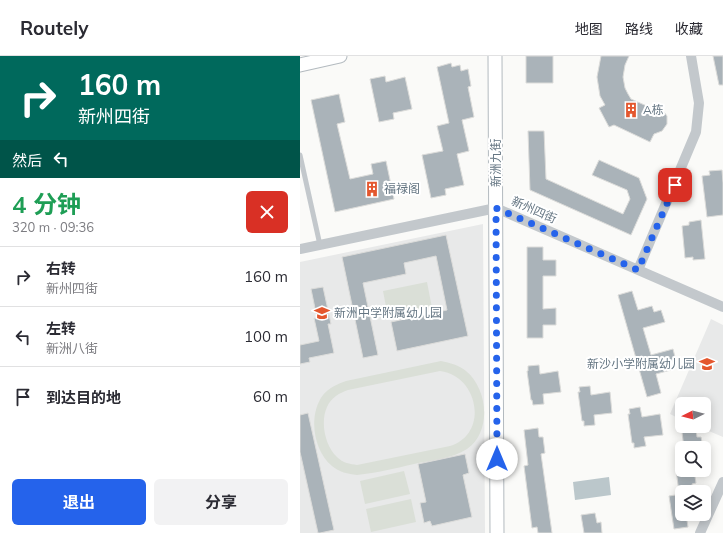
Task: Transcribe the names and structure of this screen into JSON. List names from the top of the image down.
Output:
{
  "streets": {
    "street": ["新洲九街", "新州四街"]
  },
  "crossings": [
    ["新洲九街", "新州四街"]
  ],
  "places": {
    "building": ["A栋", "福禄阁"],
    "school or university": ["新洲中学附属幼儿园", "新沙小学附属幼儿园"]
  },
  "north": "left",
  "page": {
    "header": "Routely",
    "nav": ["地图", "路线", "收藏"],
    "turn": ["160 m", "新州四街"],
    "then": "然后",
    "heading": ["4 分钟", "320 m · 09:36"],
    "list": [
      {
        "name": "右转",
        "note": "新州四街",
        "value": "160 m"
      },
      {
        "name": "左转",
        "note": "新洲八街",
        "value": "100 m"
      },
      {
        "name": "到达目的地",
        "value": "60 m"
      }
    ],
    "buttons": ["退出", "分享"]
  }
}
